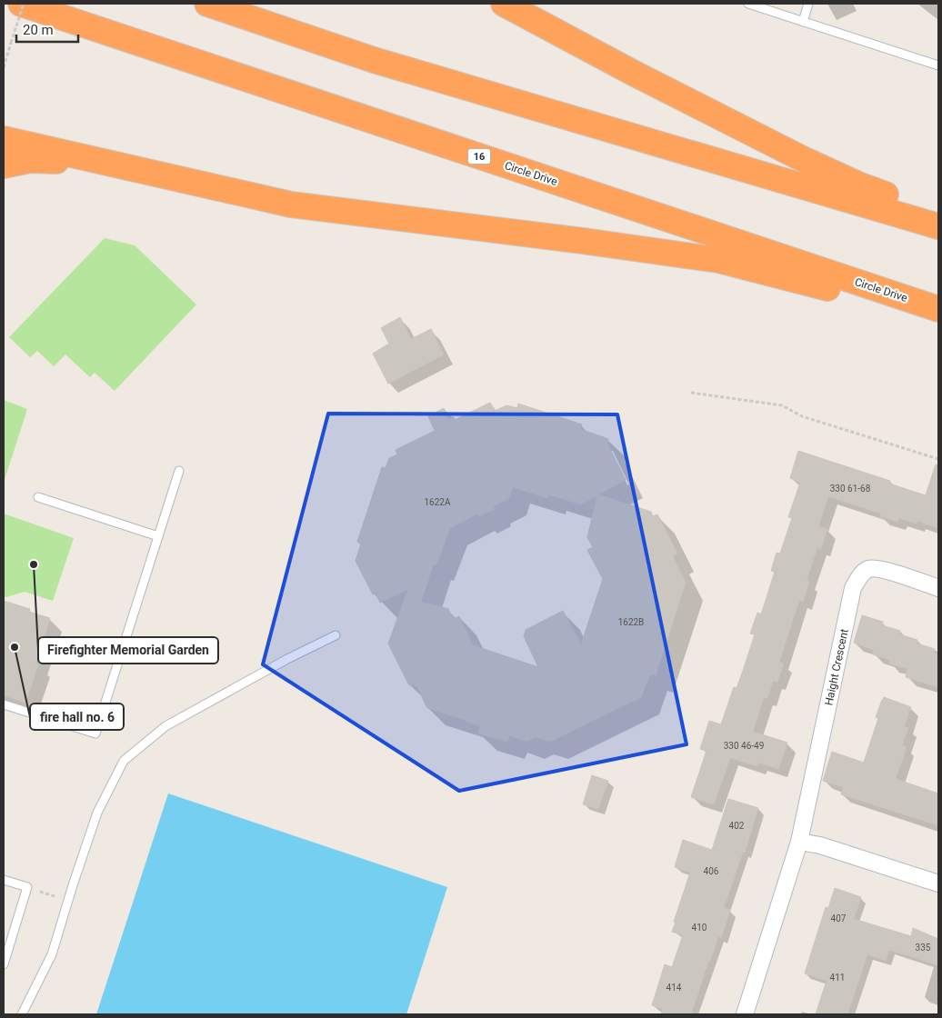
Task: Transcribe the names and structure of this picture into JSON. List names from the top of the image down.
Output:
{
  "streets": {
    "highway": ["16", "Circle Drive"],
    "street": ["Haight Crescent"]
  },
  "places": ["Firefighter Memorial Garden", "fire hall no. 6"],
  "house_numbers": [
    "330 61-68",
    "1622A",
    "1622B",
    "330 46-49",
    "402",
    "406",
    "407",
    "410",
    "335",
    "411",
    "414"
  ],
  "scale_bar": "20 m"
}
